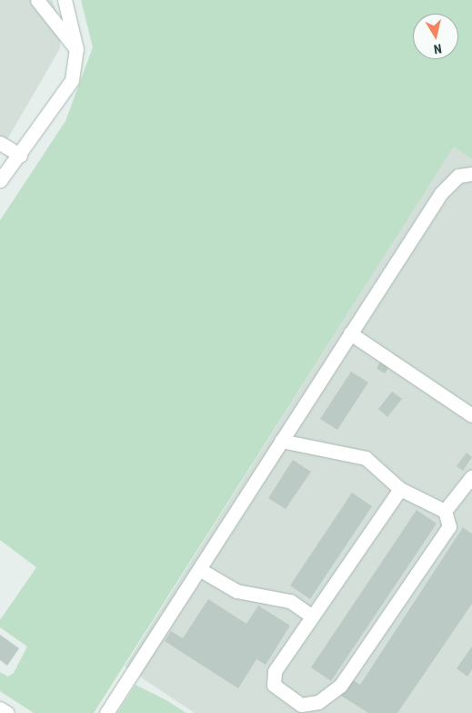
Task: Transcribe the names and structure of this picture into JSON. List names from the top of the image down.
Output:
{
  "north": "bottom"
}
